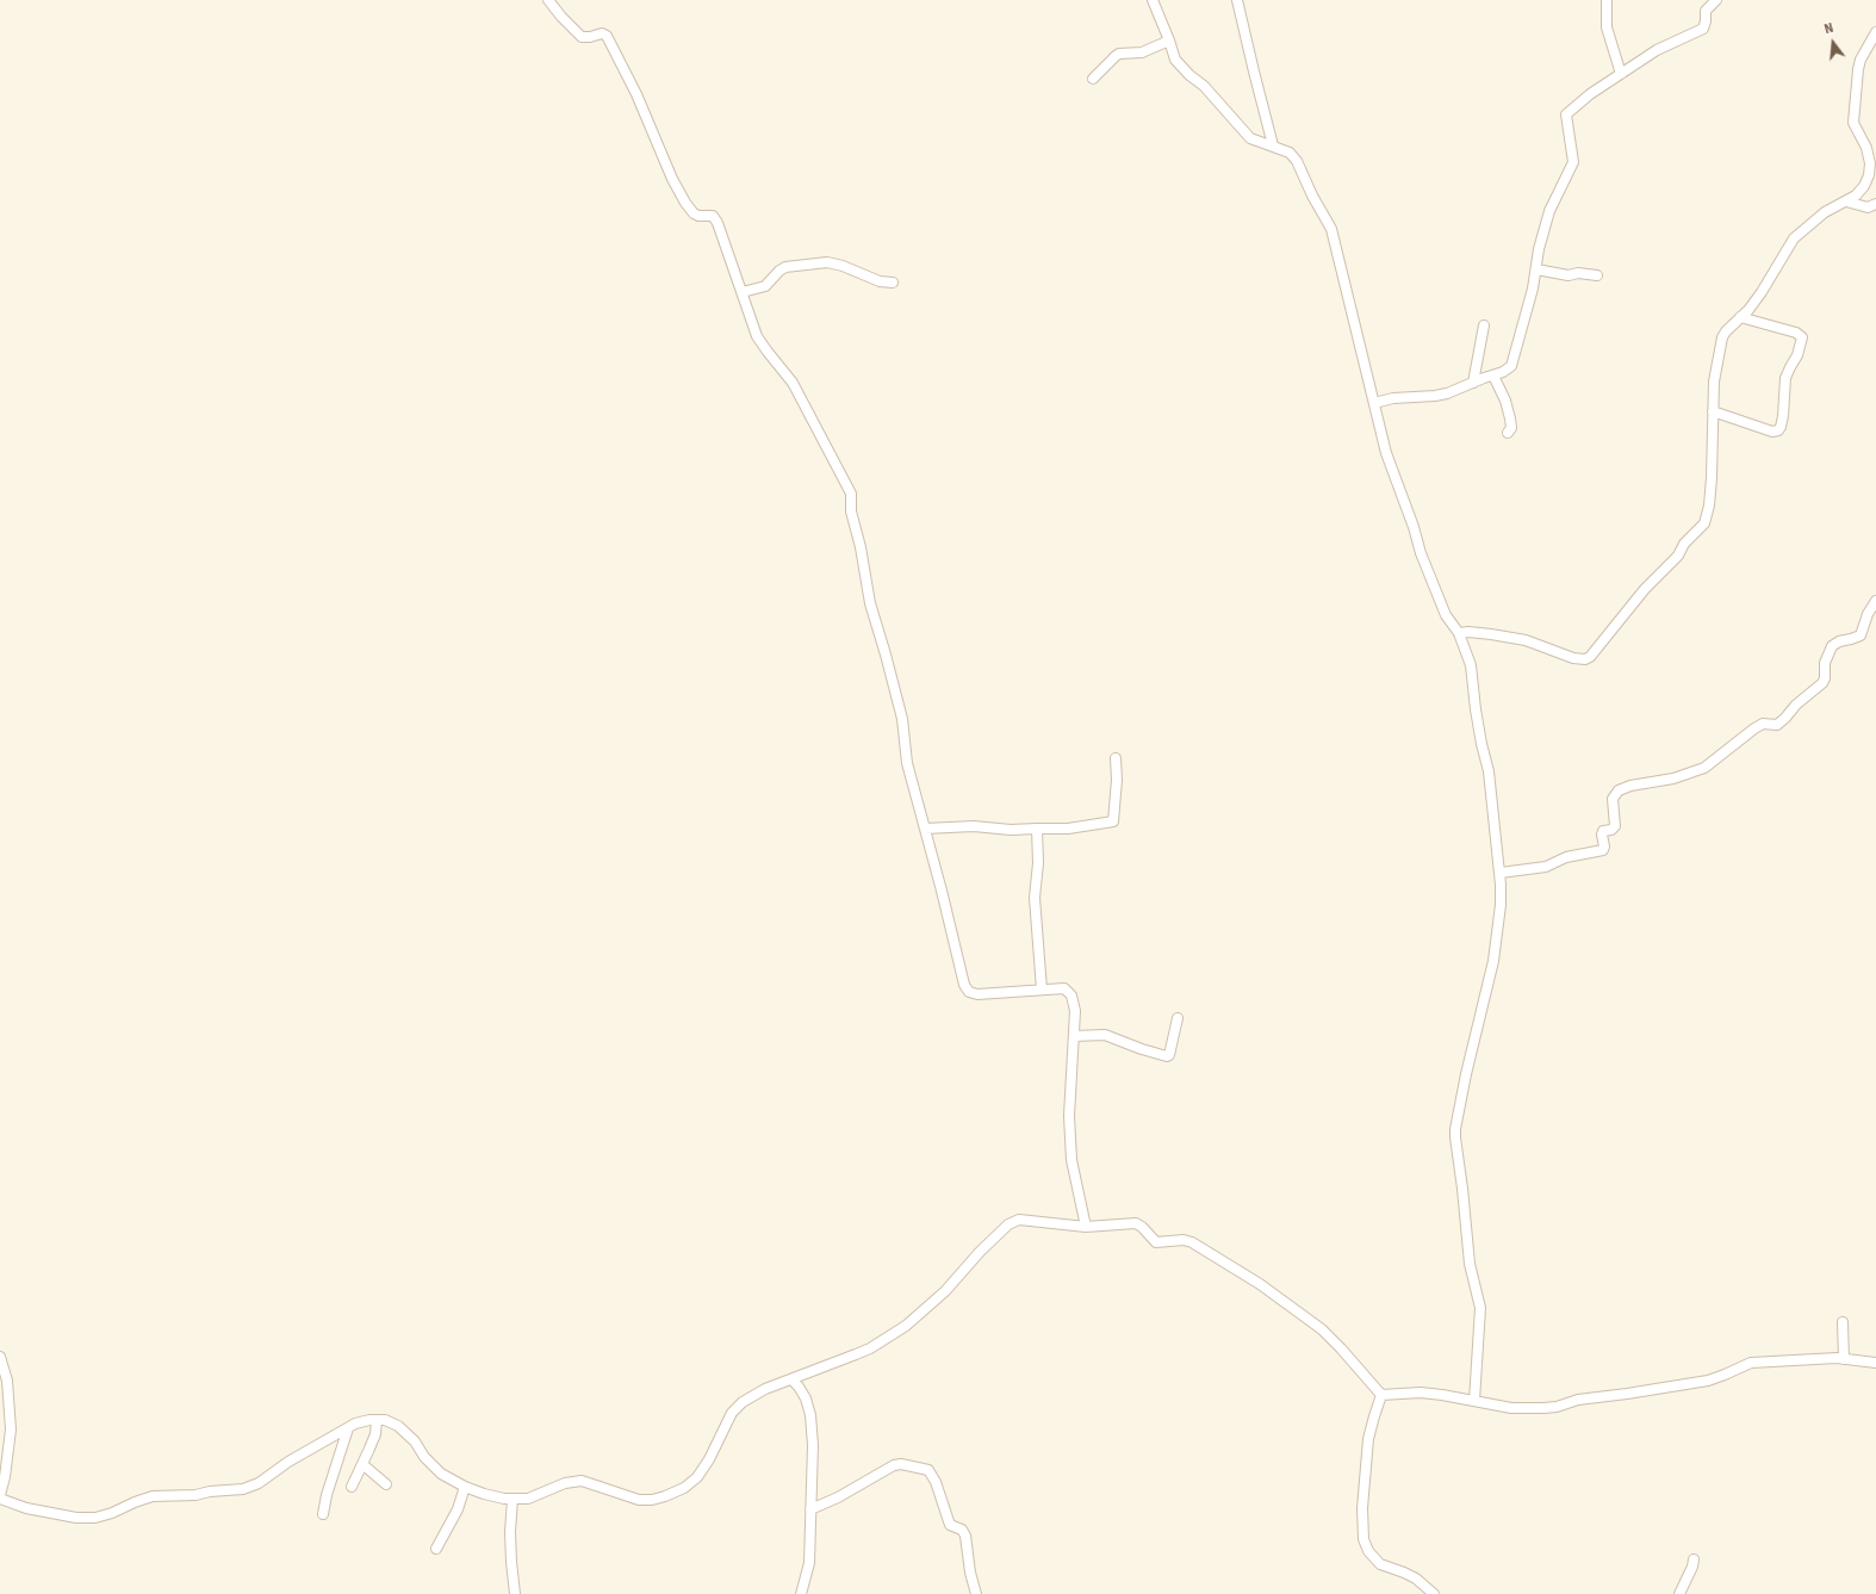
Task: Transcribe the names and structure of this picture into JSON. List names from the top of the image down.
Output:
{
  "north": "top"
}
